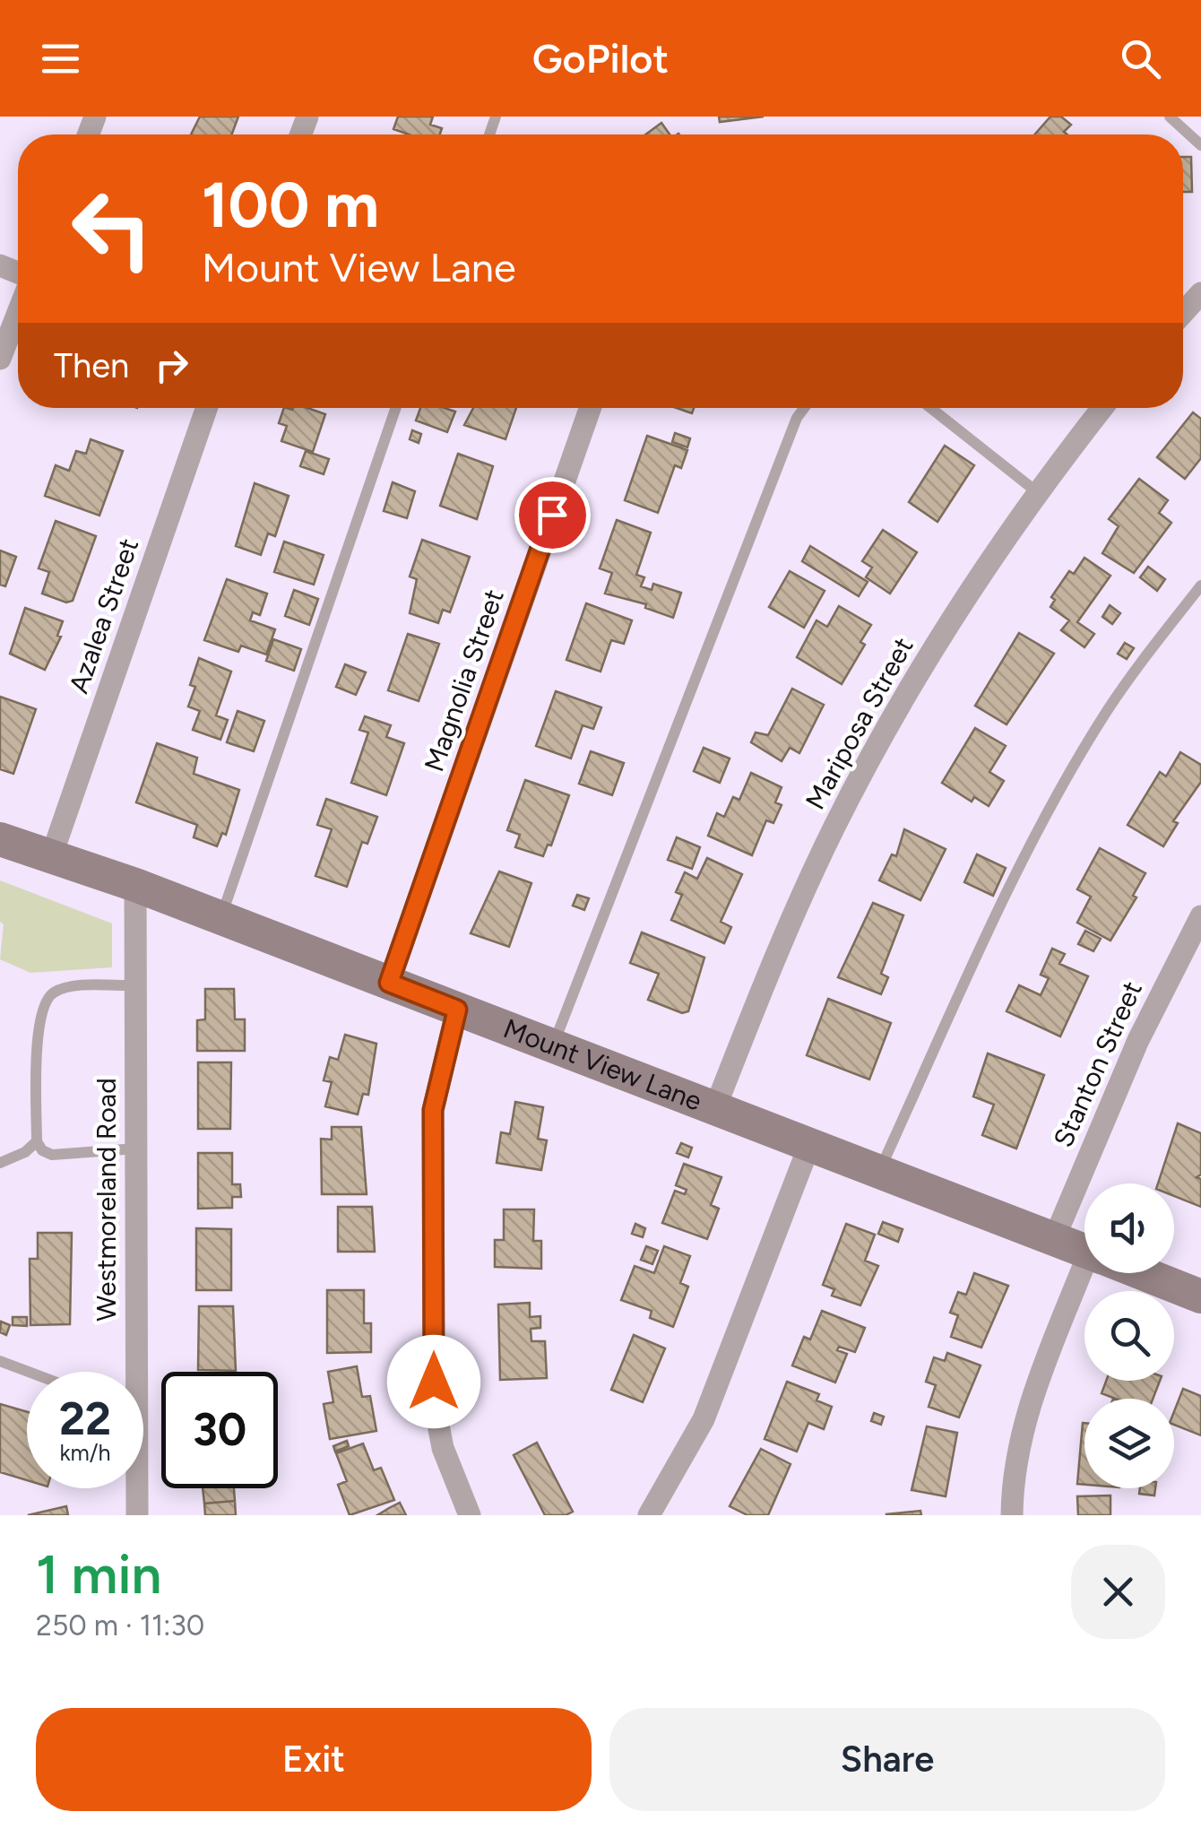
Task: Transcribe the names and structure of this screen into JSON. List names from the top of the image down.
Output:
{
  "streets": {
    "street": [
      "Azalea Street",
      "Magnolia Street",
      "Mariposa Street",
      "Stanton Street",
      "Mount View Lane",
      "Westmoreland Road"
    ]
  },
  "crossings": [
    ["Azalea Street", "Mount View Lane"],
    ["Magnolia Street", "Mount View Lane"],
    ["Mariposa Street", "Mount View Lane"],
    ["Stanton Street", "Mount View Lane"],
    ["Mount View Lane", "Westmoreland Road"]
  ],
  "page": {
    "header": "GoPilot",
    "turn": ["100 m", "Mount View Lane"],
    "then": "Then",
    "speed": "22 km/h",
    "limit": "30",
    "heading": ["1 min", "250 m · 11:30"],
    "buttons": ["Exit", "Share"]
  }
}
